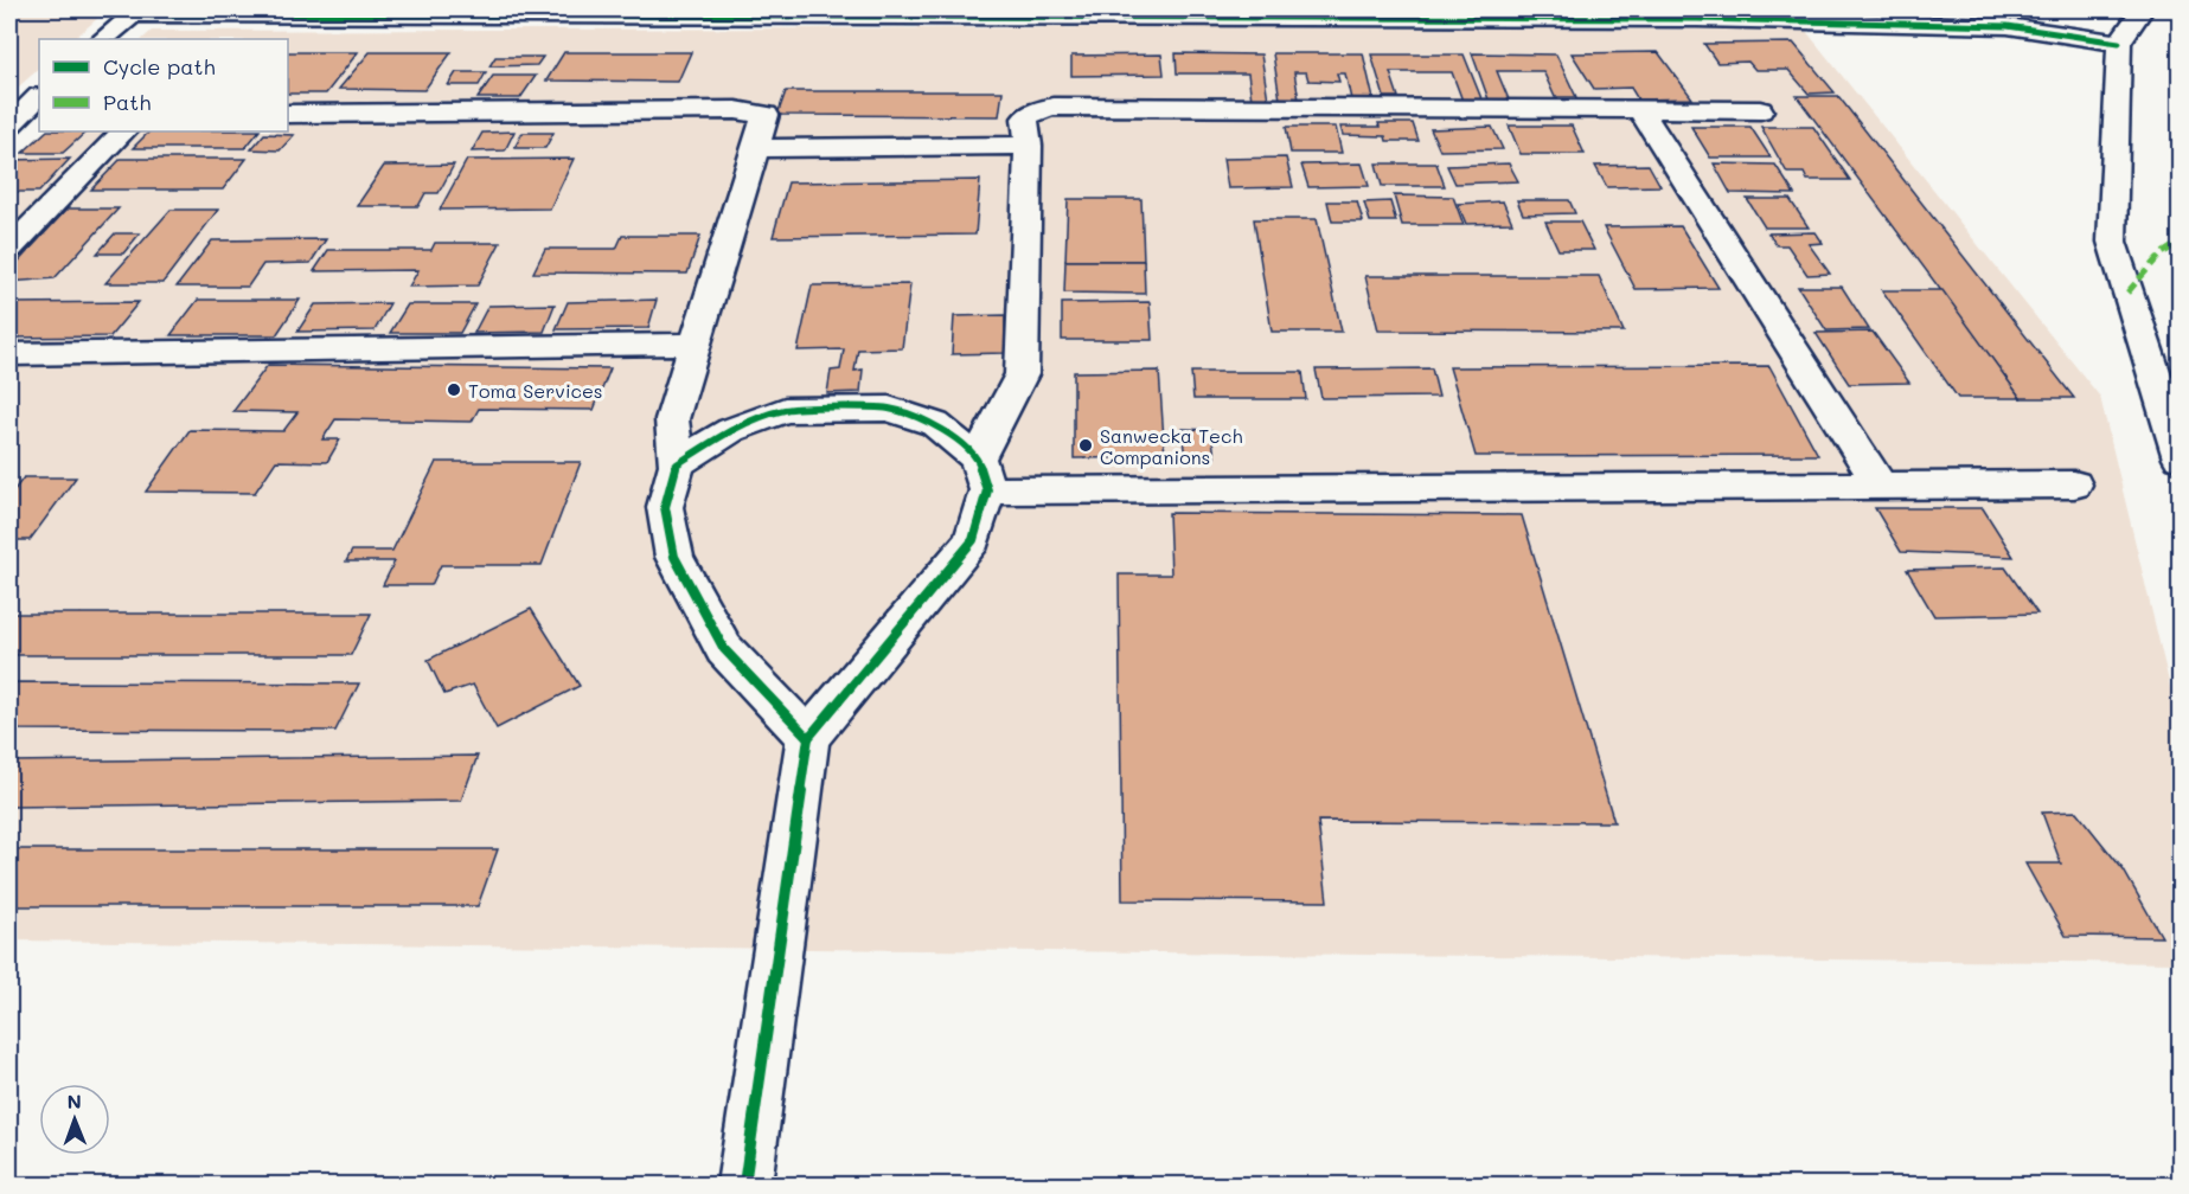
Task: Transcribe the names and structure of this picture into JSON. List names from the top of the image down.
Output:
{
  "places": ["Toma Services", "Sanwecka Tech Companions"],
  "legend": ["Cycle path", "Path"],
  "north": "top"
}
